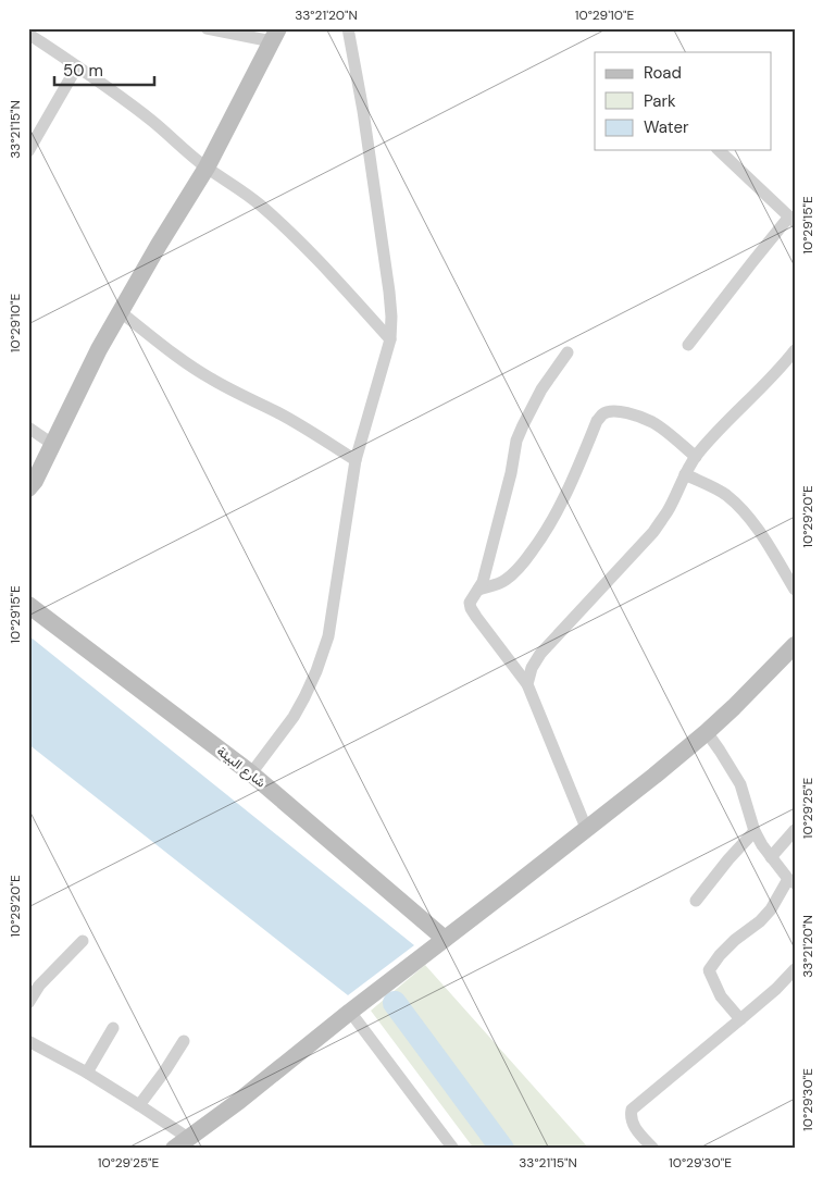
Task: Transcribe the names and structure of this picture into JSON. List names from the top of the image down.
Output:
{
  "streets": {
    "street": ["شارع البيئة"]
  },
  "legend": ["Road", "Park", "Water"],
  "scale_bar": "50 m",
  "coordinates": [
    "33°21'20\"N",
    "10°29'10\"E",
    "33°21'15\"N",
    "10°29'15\"E",
    "10°29'20\"E",
    "10°29'25\"E",
    "10°29'30\"E"
  ]
}
